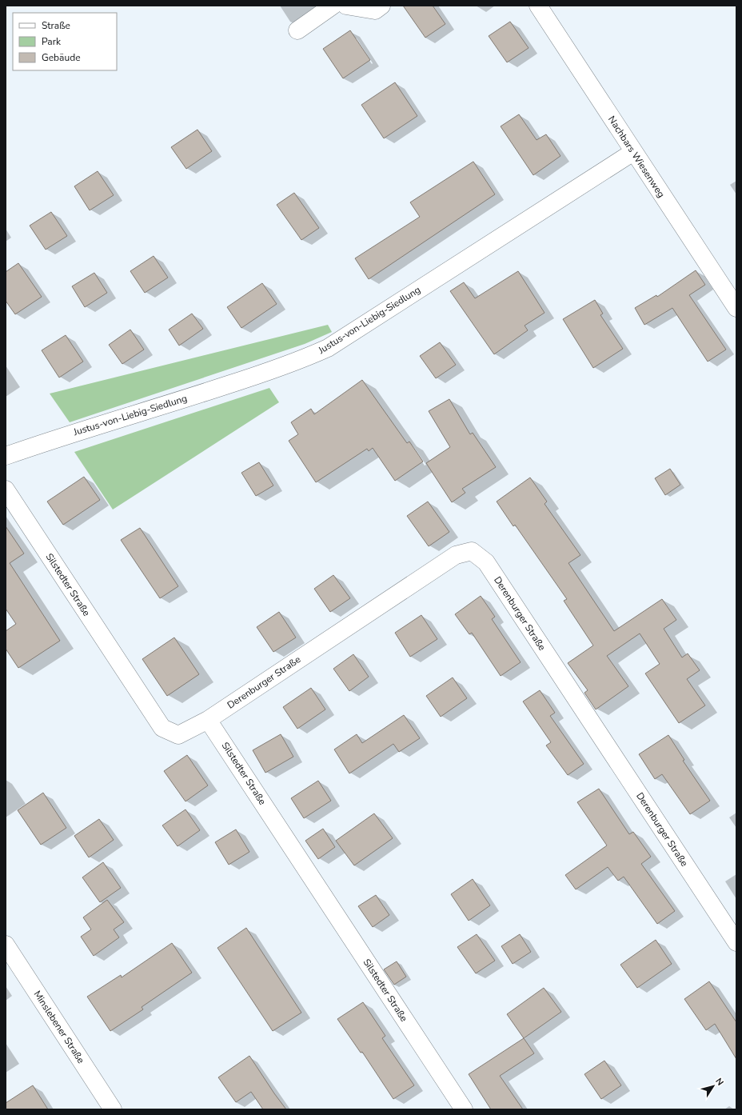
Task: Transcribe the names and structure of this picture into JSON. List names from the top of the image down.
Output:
{
  "streets": {
    "street": [
      "Nachbars Wiesenweg",
      "Justus-von-Liebig-Siedlung",
      "Silstedter Straße",
      "Derenburger Straße",
      "Minslebener Straße"
    ]
  },
  "crossings": [
    ["Nachbars Wiesenweg", "Justus-von-Liebig-Siedlung"],
    ["Silstedter Straße", "Derenburger Straße"]
  ],
  "legend": ["Straße", "Park", "Gebäude"],
  "north": "top right"
}
